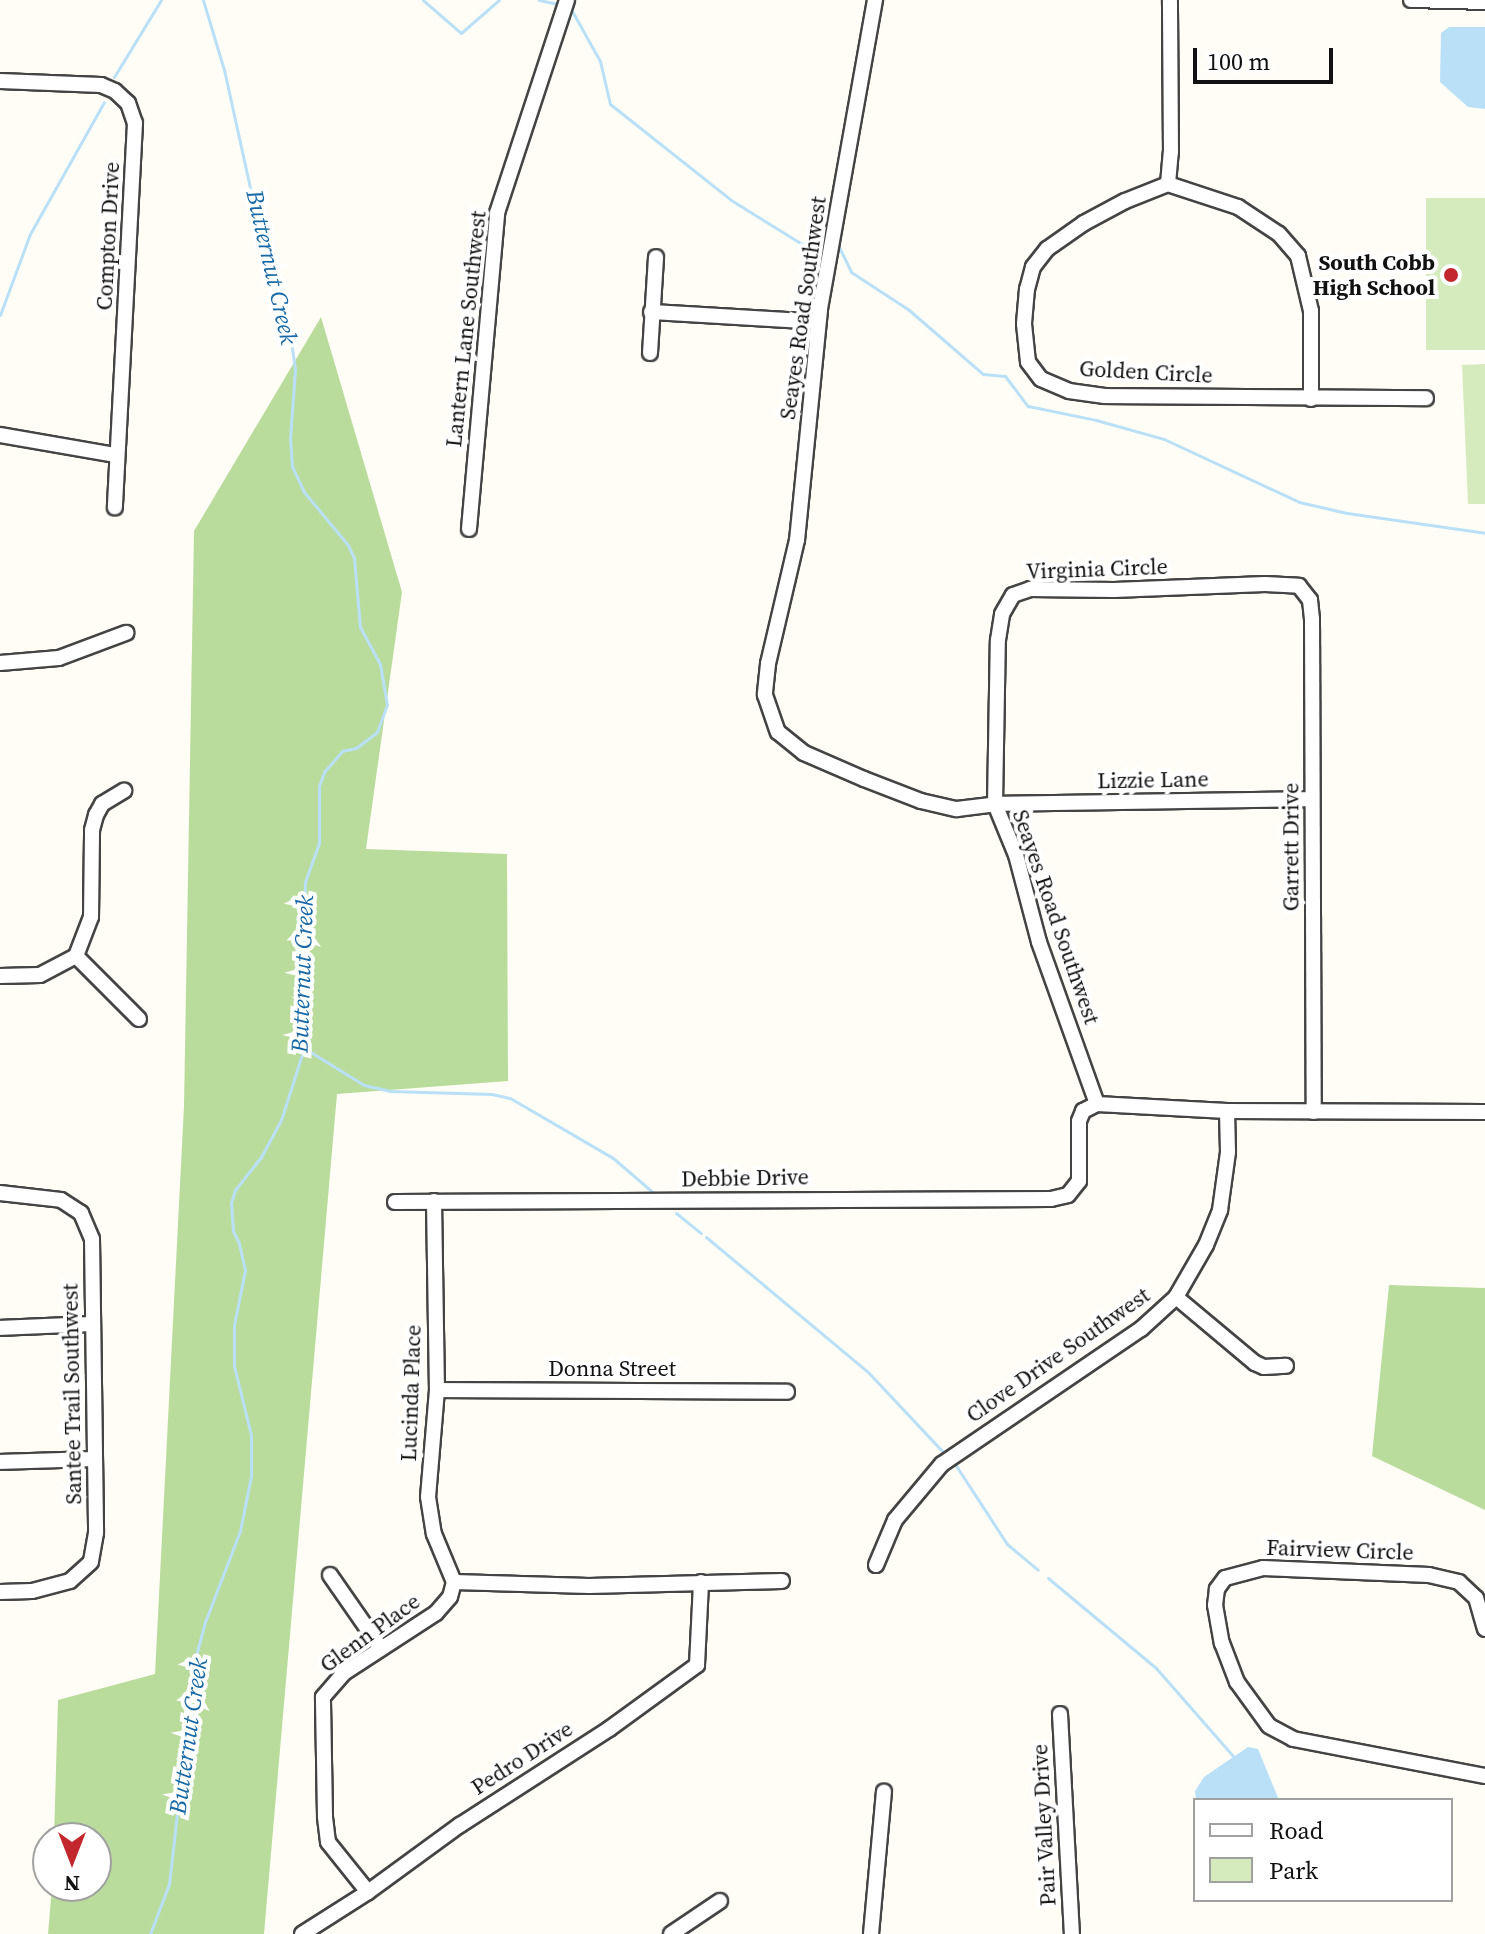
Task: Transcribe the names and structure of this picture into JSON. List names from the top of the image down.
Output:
{
  "streets": {
    "street": [
      "Compton Drive",
      "Seayes Road Southwest",
      "Lantern Lane Southwest",
      "Golden Circle",
      "Virginia Circle",
      "Lizzie Lane",
      "Garrett Drive",
      "Debbie Drive",
      "Clove Drive Southwest",
      "Donna Street",
      "Lucinda Place",
      "Santee Trail Southwest",
      "Fairview Circle",
      "Glenn Place",
      "Pedro Drive",
      "Pair Valley Drive"
    ]
  },
  "crossings": [
    ["Seayes Road Southwest", "Virginia Circle"],
    ["Seayes Road Southwest", "Lizzie Lane"],
    ["Seayes Road Southwest", "Debbie Drive"],
    ["Virginia Circle", "Lizzie Lane"],
    ["Virginia Circle", "Garrett Drive"],
    ["Lizzie Lane", "Garrett Drive"],
    ["Debbie Drive", "Lucinda Place"],
    ["Donna Street", "Lucinda Place"],
    ["Lucinda Place", "Glenn Place"],
    ["Glenn Place", "Pedro Drive"]
  ],
  "water": ["Butternut Creek"],
  "places": ["South Cobb High School"],
  "legend": ["Road", "Park"],
  "scale_bar": "100 m",
  "north": "bottom"
}
